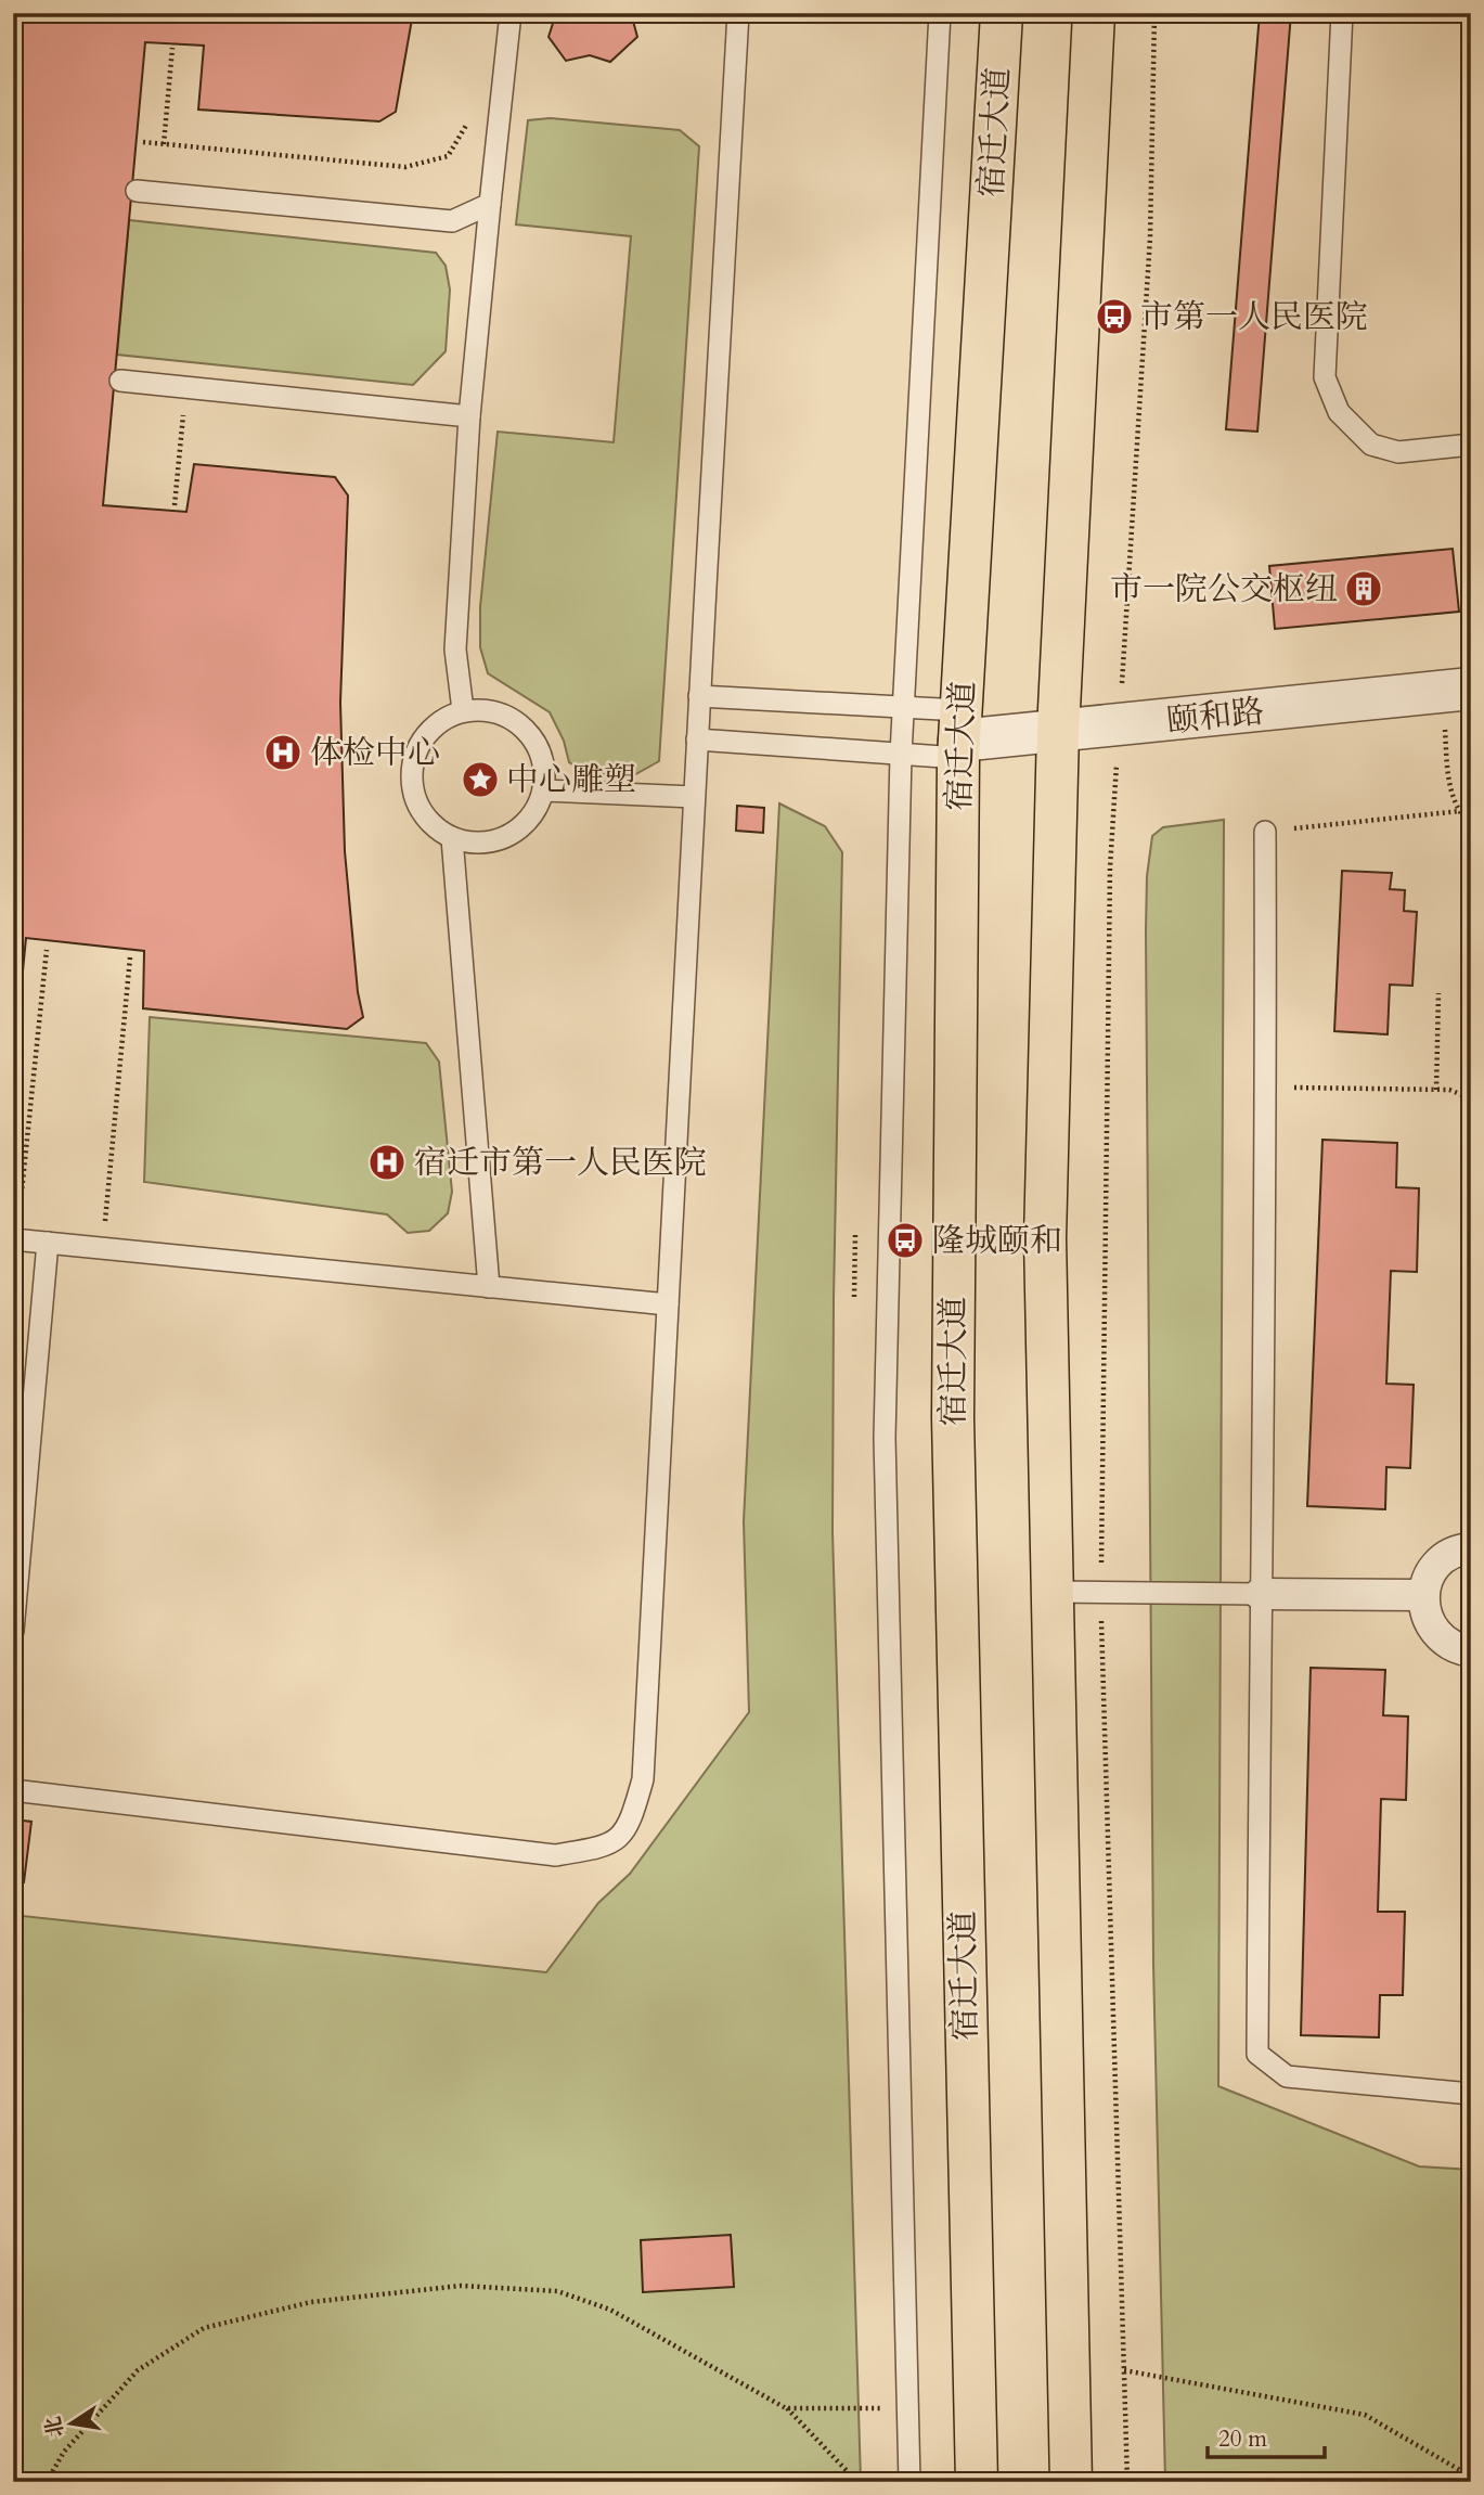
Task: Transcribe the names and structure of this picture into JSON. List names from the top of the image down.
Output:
{
  "streets": {
    "main road": ["宿迁大道"],
    "street": ["颐和路"]
  },
  "crossings": [
    ["宿迁大道", "颐和路"]
  ],
  "places": {
    "bus stop": ["市第一人民医院", "隆城颐和"],
    "building": ["市一院公交枢纽"],
    "hospital": ["体检中心", "宿迁市第一人民医院"],
    "place": ["中心雕塑"]
  },
  "scale_bar": "20 m",
  "north": "left"
}
